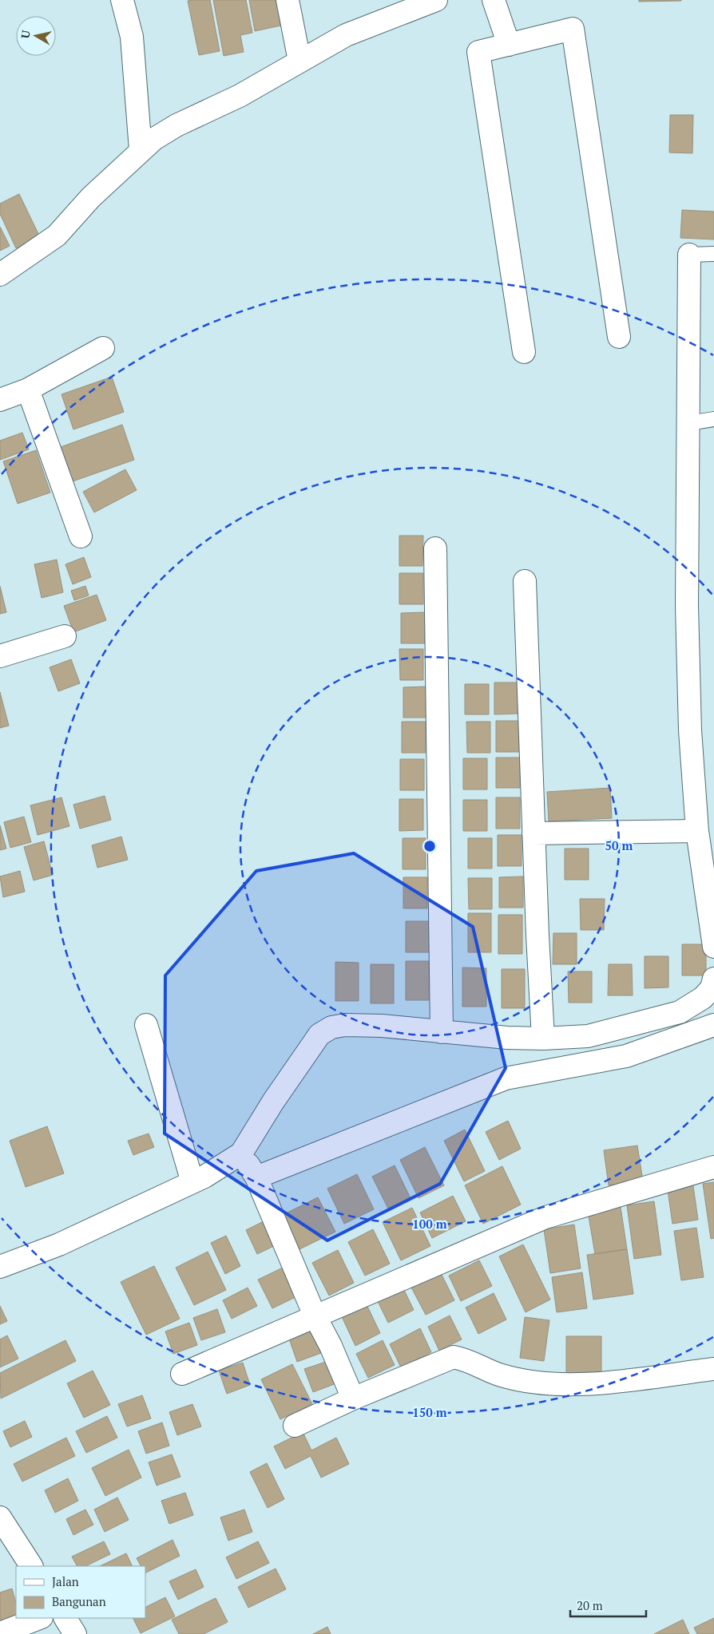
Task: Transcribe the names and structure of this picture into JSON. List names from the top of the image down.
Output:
{
  "legend": ["Jalan", "Bangunan"],
  "scale_bar": "20 m",
  "north": "left",
  "rings": ["50 m", "100 m", "150 m"]
}
